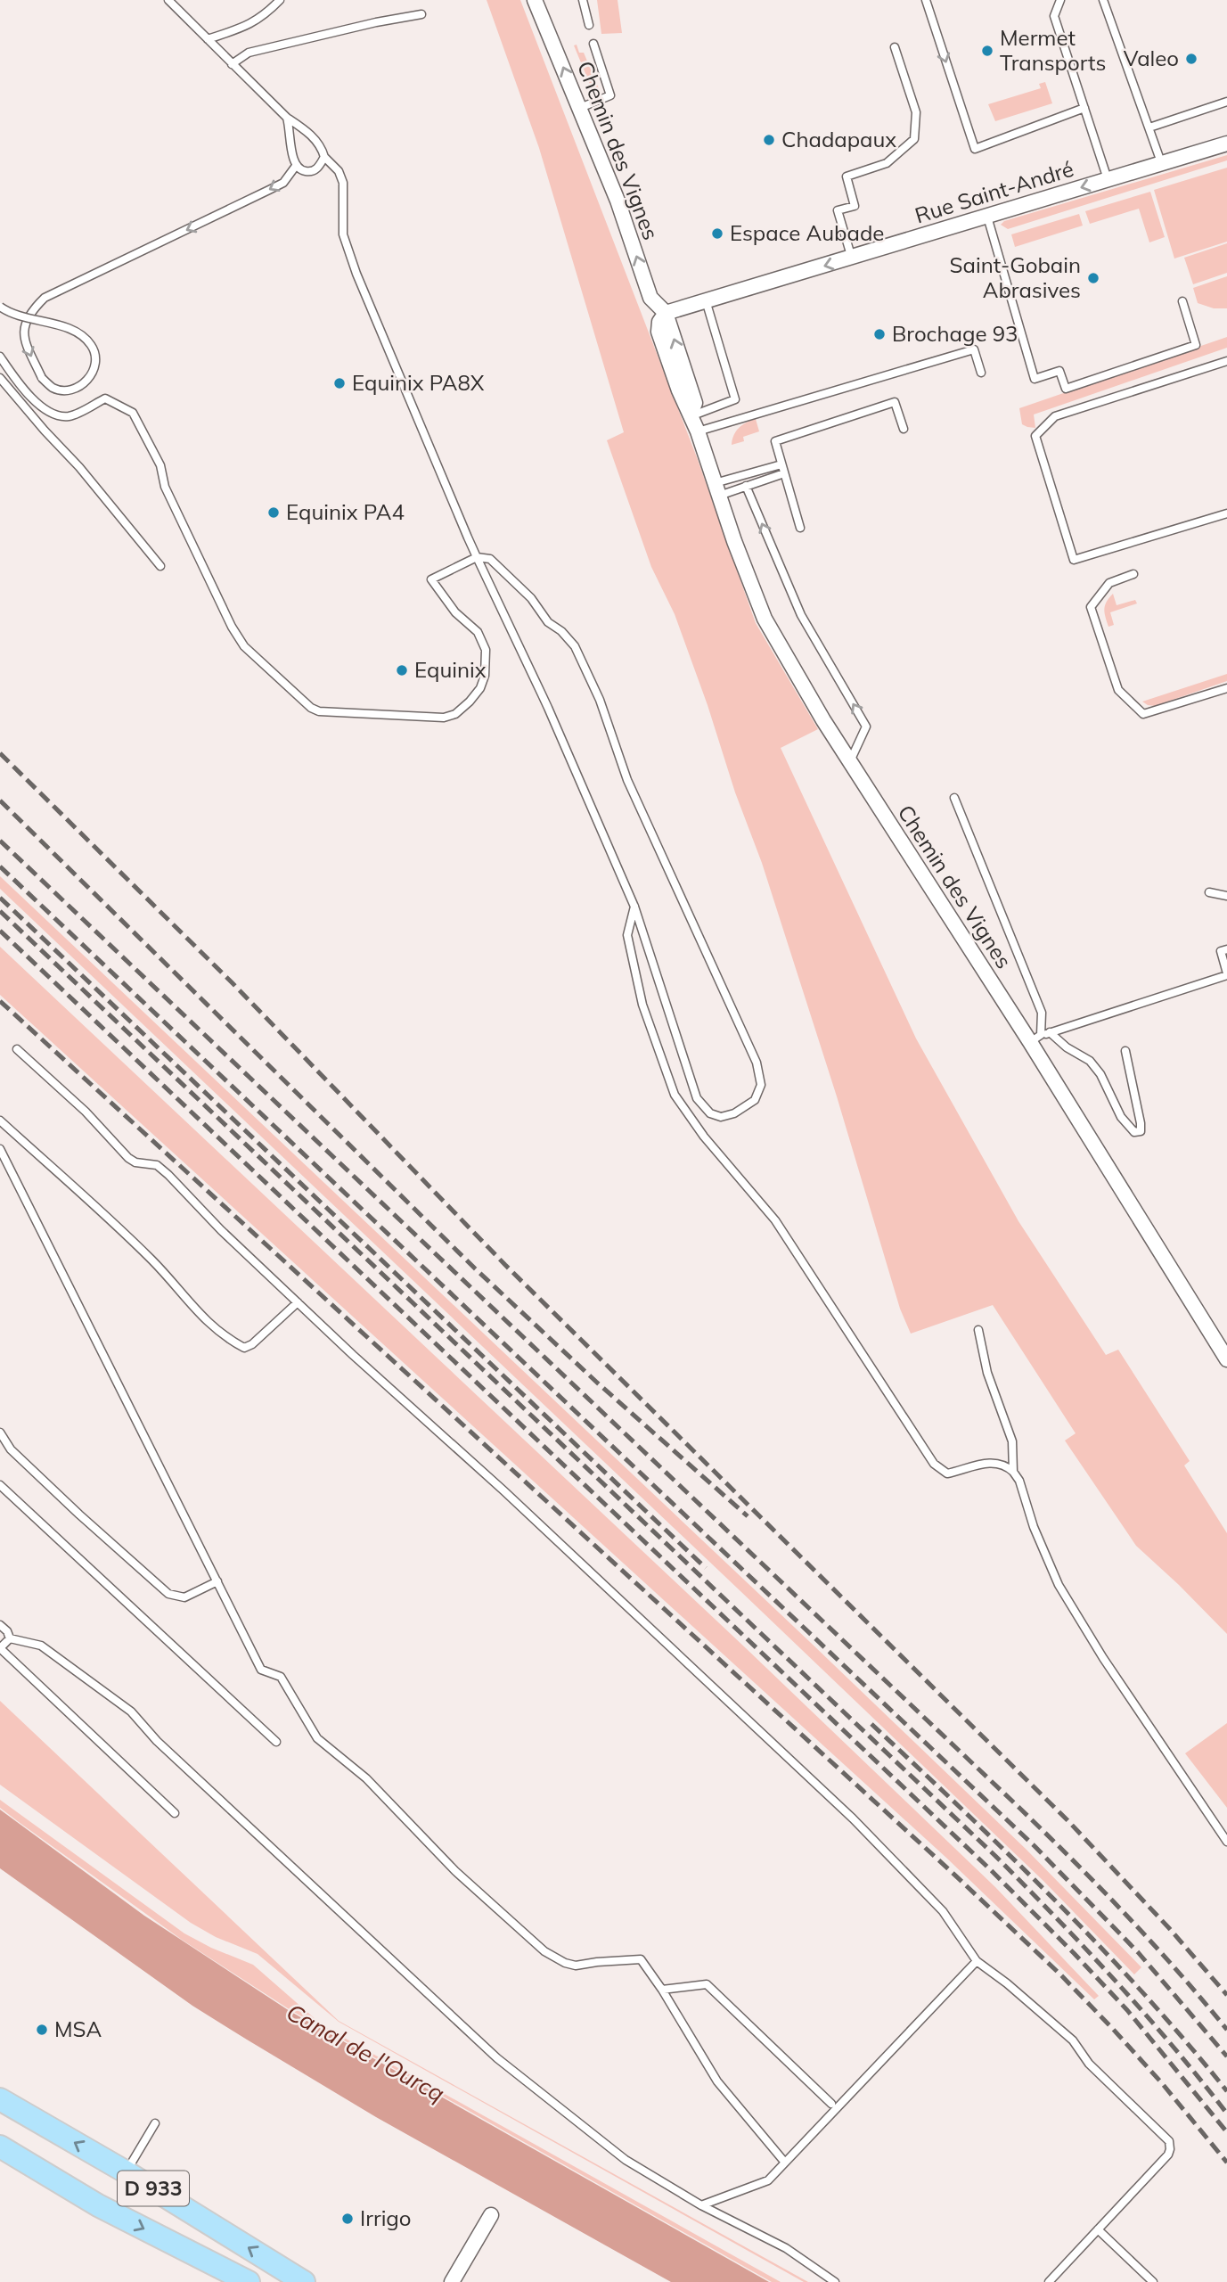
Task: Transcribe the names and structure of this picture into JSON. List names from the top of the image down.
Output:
{
  "streets": {
    "main road": ["D 933"],
    "street": ["Chemin des Vignes", "Rue Saint-André"]
  },
  "crossings": [
    ["Chemin des Vignes", "Rue Saint-André"]
  ],
  "one_way": ["Rue Saint-André"],
  "water": ["Canal de l'Ourcq"],
  "places": [
    "Mermet Transports",
    "Valeo",
    "Chadapaux",
    "Espace Aubade",
    "Saint-Gobain Abrasives",
    "Brochage 93",
    "Equinix PA8X",
    "Equinix PA4",
    "Equinix",
    "MSA",
    "Irrigo"
  ]
}
